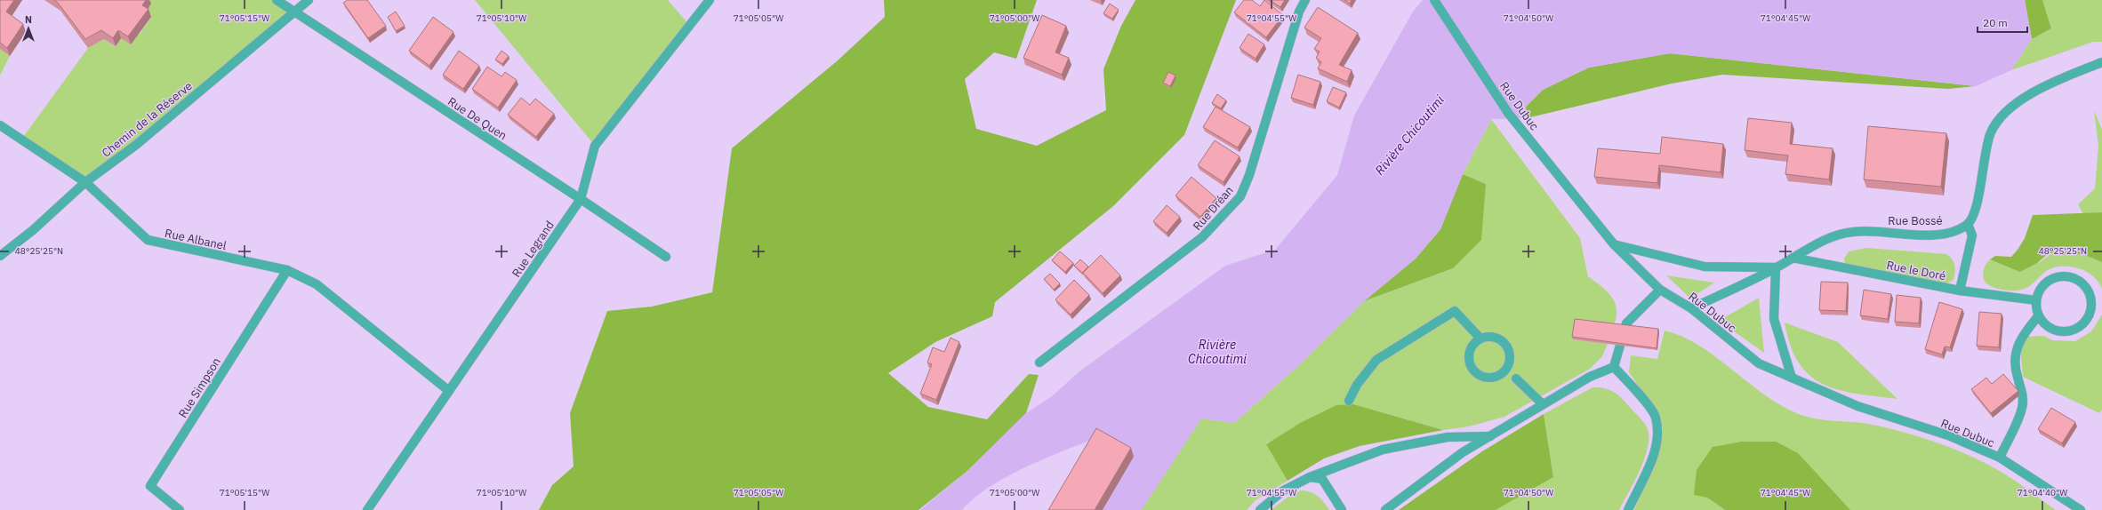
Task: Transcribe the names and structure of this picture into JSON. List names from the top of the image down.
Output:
{
  "streets": {
    "street": [
      "Rue Dubuc",
      "Rue De Quen",
      "Chemin de la Réserve",
      "Rue Dréan",
      "Rue Bossé",
      "Rue Albanel",
      "Rue Legrand",
      "Rue le Doré",
      "Rue Simpson"
    ]
  },
  "crossings": [
    ["Rue Dubuc", "Rue Bossé"],
    ["Rue De Quen", "Chemin de la Réserve"],
    ["Rue De Quen", "Rue Legrand"],
    ["Chemin de la Réserve", "Rue Albanel"],
    ["Rue Bossé", "Rue le Doré"],
    ["Rue Albanel", "Rue Legrand"],
    ["Rue Albanel", "Rue Simpson"]
  ],
  "water": ["Rivière Chicoutimi"],
  "scale_bar": "20 m",
  "north": "top",
  "coordinates": [
    "71°05'15\"W",
    "71°05'10\"W",
    "71°05'05\"W",
    "71°05'00\"W",
    "71°04'55\"W",
    "71°04'50\"W",
    "71°04'45\"W",
    "48°25'25\"N",
    "71°04'40\"W"
  ]
}
